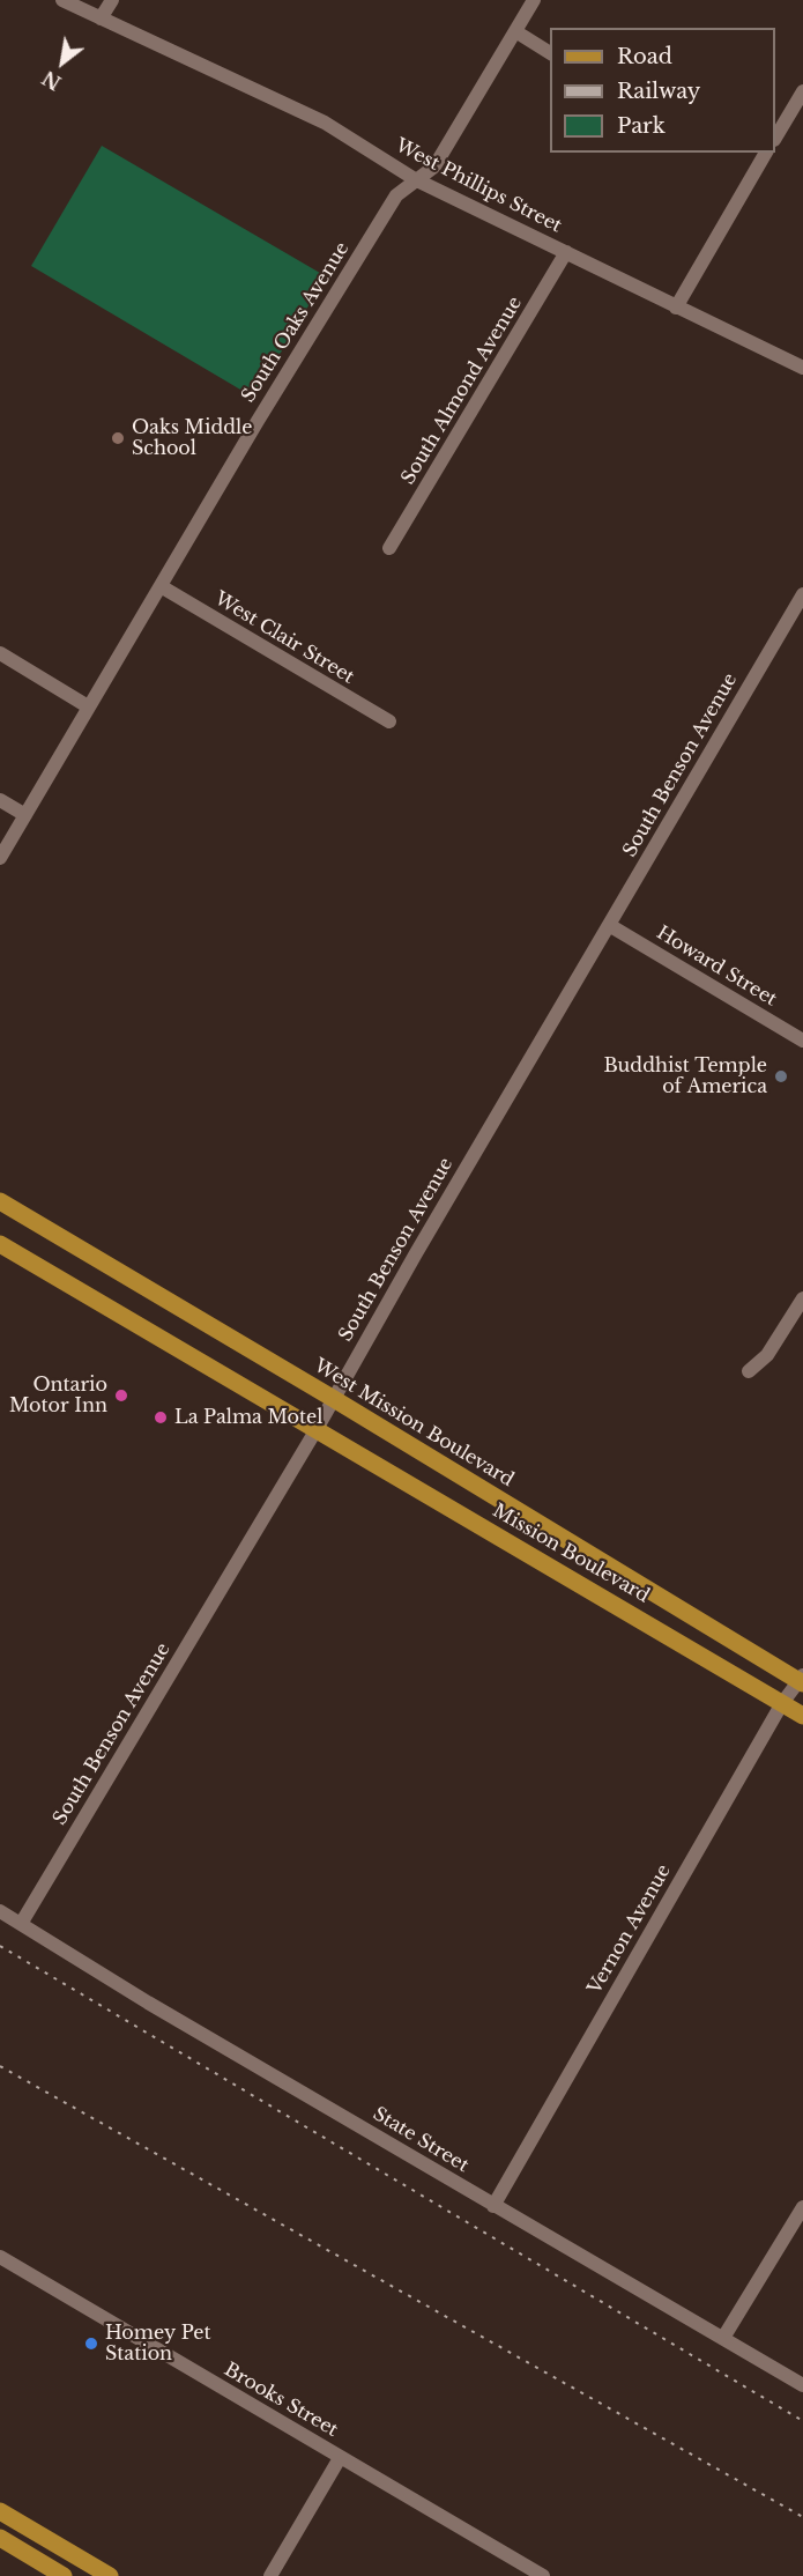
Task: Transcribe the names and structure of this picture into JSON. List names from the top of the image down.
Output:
{
  "streets": {
    "main road": ["West Mission Boulevard", "Mission Boulevard"],
    "street": [
      "West Phillips Street",
      "South Oaks Avenue",
      "South Almond Avenue",
      "West Clair Street",
      "South Benson Avenue",
      "Howard Street",
      "Vernon Avenue",
      "State Street",
      "Brooks Street"
    ]
  },
  "crossings": [
    ["West Phillips Street", "South Oaks Avenue"],
    ["West Phillips Street", "South Almond Avenue"],
    ["South Oaks Avenue", "West Clair Street"],
    ["South Benson Avenue", "Howard Street"],
    ["South Benson Avenue", "West Mission Boulevard"],
    ["South Benson Avenue", "Mission Boulevard"],
    ["South Benson Avenue", "State Street"],
    ["West Mission Boulevard", "Vernon Avenue"],
    ["Mission Boulevard", "Vernon Avenue"],
    ["Vernon Avenue", "State Street"]
  ],
  "places": [
    "Oaks Middle School",
    "Buddhist Temple of America",
    "Ontario Motor Inn",
    "La Palma Motel",
    "Homey Pet Station"
  ],
  "legend": ["Road", "Railway", "Park"],
  "north": "bottom left"
}
